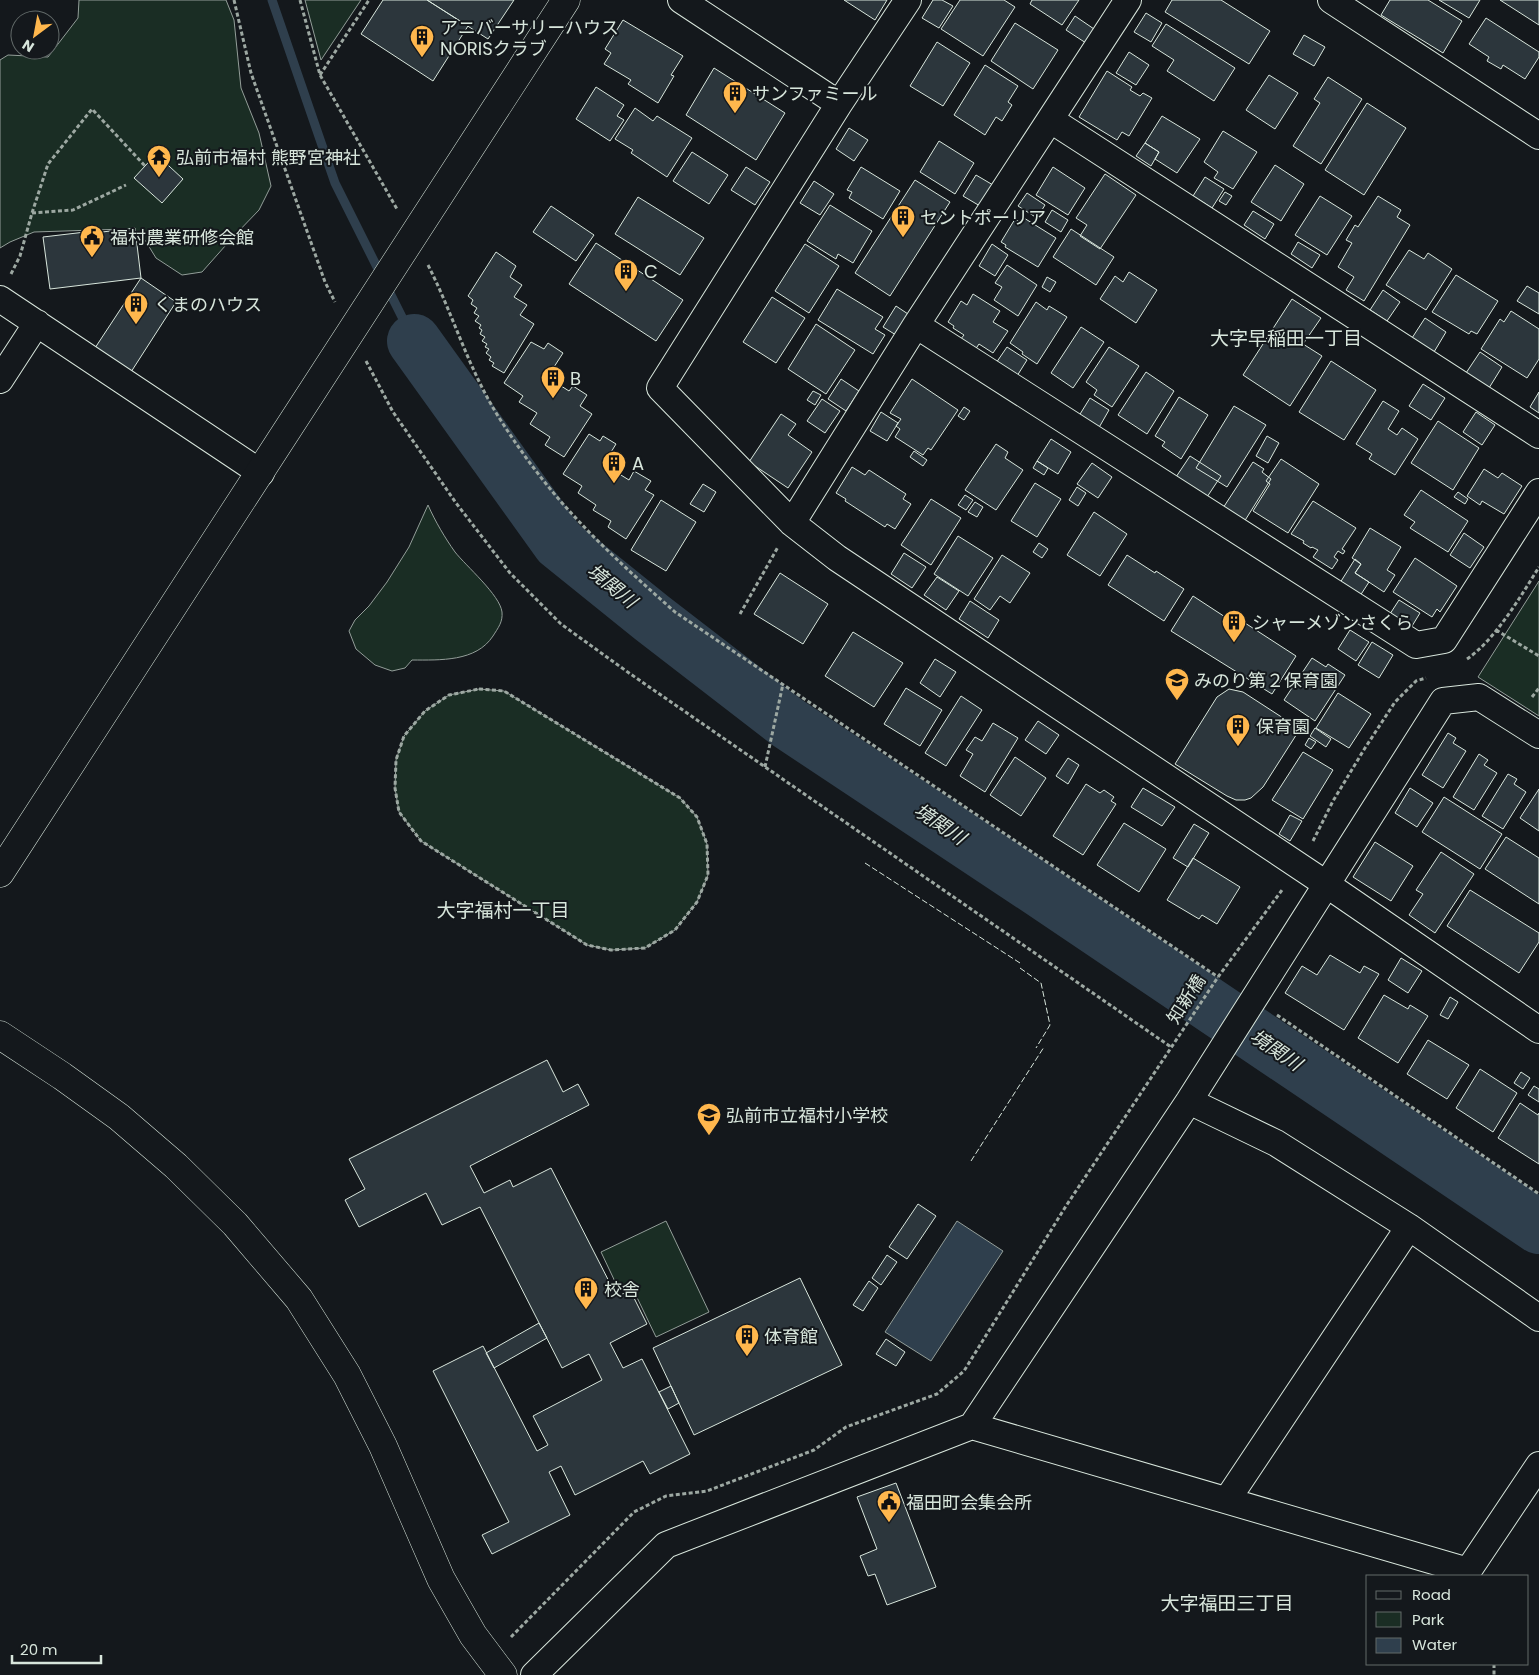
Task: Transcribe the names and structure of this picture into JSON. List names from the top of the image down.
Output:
{
  "streets": {
    "path": ["知新橋"]
  },
  "districts": ["大字早稲田一丁目", "大字福村一丁目", "大字福田三丁目"],
  "water": ["境関川"],
  "places": {
    "building": [
      "アニバーサリーハウス NORISクラブ",
      "サンファミール",
      "セントポーリア",
      "C",
      "くまのハウス",
      "B",
      "A",
      "シャーメゾンさくら",
      "保育園",
      "校舎",
      "体育館"
    ],
    "temple": ["弘前市福村 熊野宮神社"],
    "public building": ["福村農業研修会館", "福田町会集会所"],
    "school or university": ["みのり第２保育園", "弘前市立福村小学校"]
  },
  "legend": ["Road", "Park", "Water"],
  "scale_bar": "20 m",
  "north": "bottom left"
}
